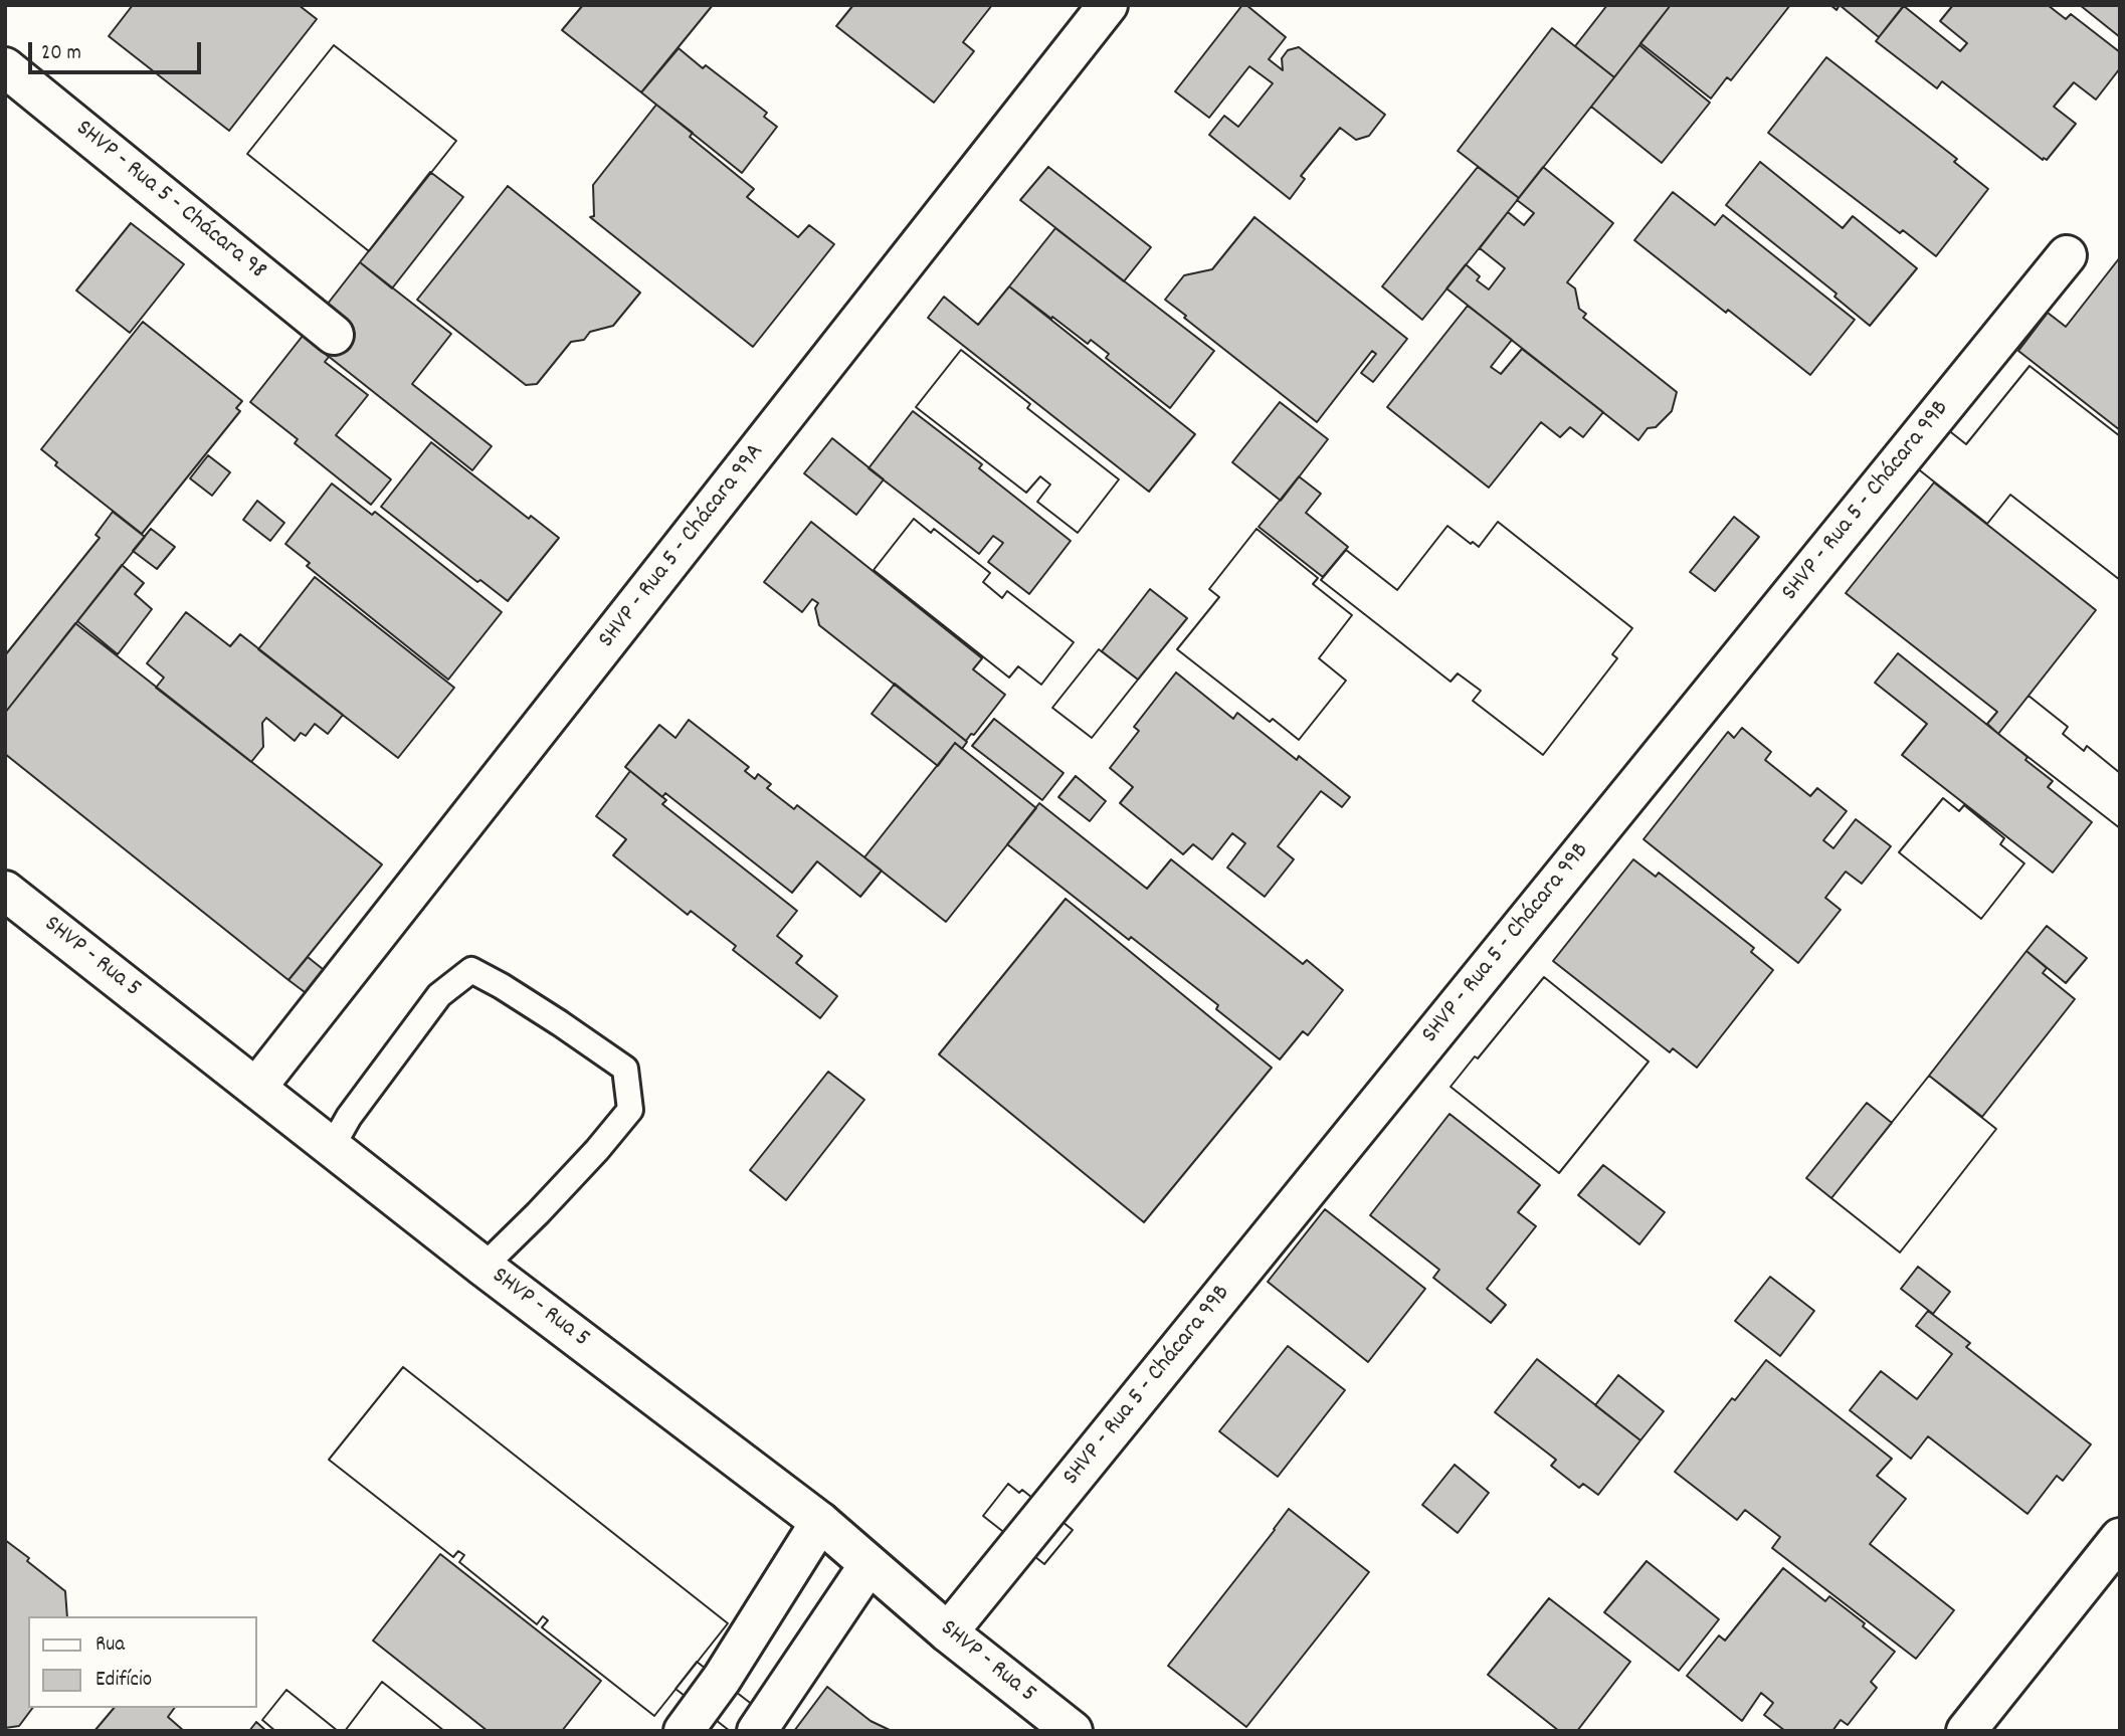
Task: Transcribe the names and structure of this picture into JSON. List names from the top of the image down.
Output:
{
  "streets": {
    "street": [
      "SHVP - Rua 5 - Chácara 98",
      "SHVP - Rua 5 - Chácara 99B",
      "SHVP - Rua 5 - Chácara 99A",
      "SHVP - Rua 5"
    ]
  },
  "crossings": [
    ["SHVP - Rua 5 - Chácara 99B", "SHVP - Rua 5"],
    ["SHVP - Rua 5 - Chácara 99A", "SHVP - Rua 5"]
  ],
  "legend": ["Rua", "Edifício"],
  "scale_bar": "20 m"
}
